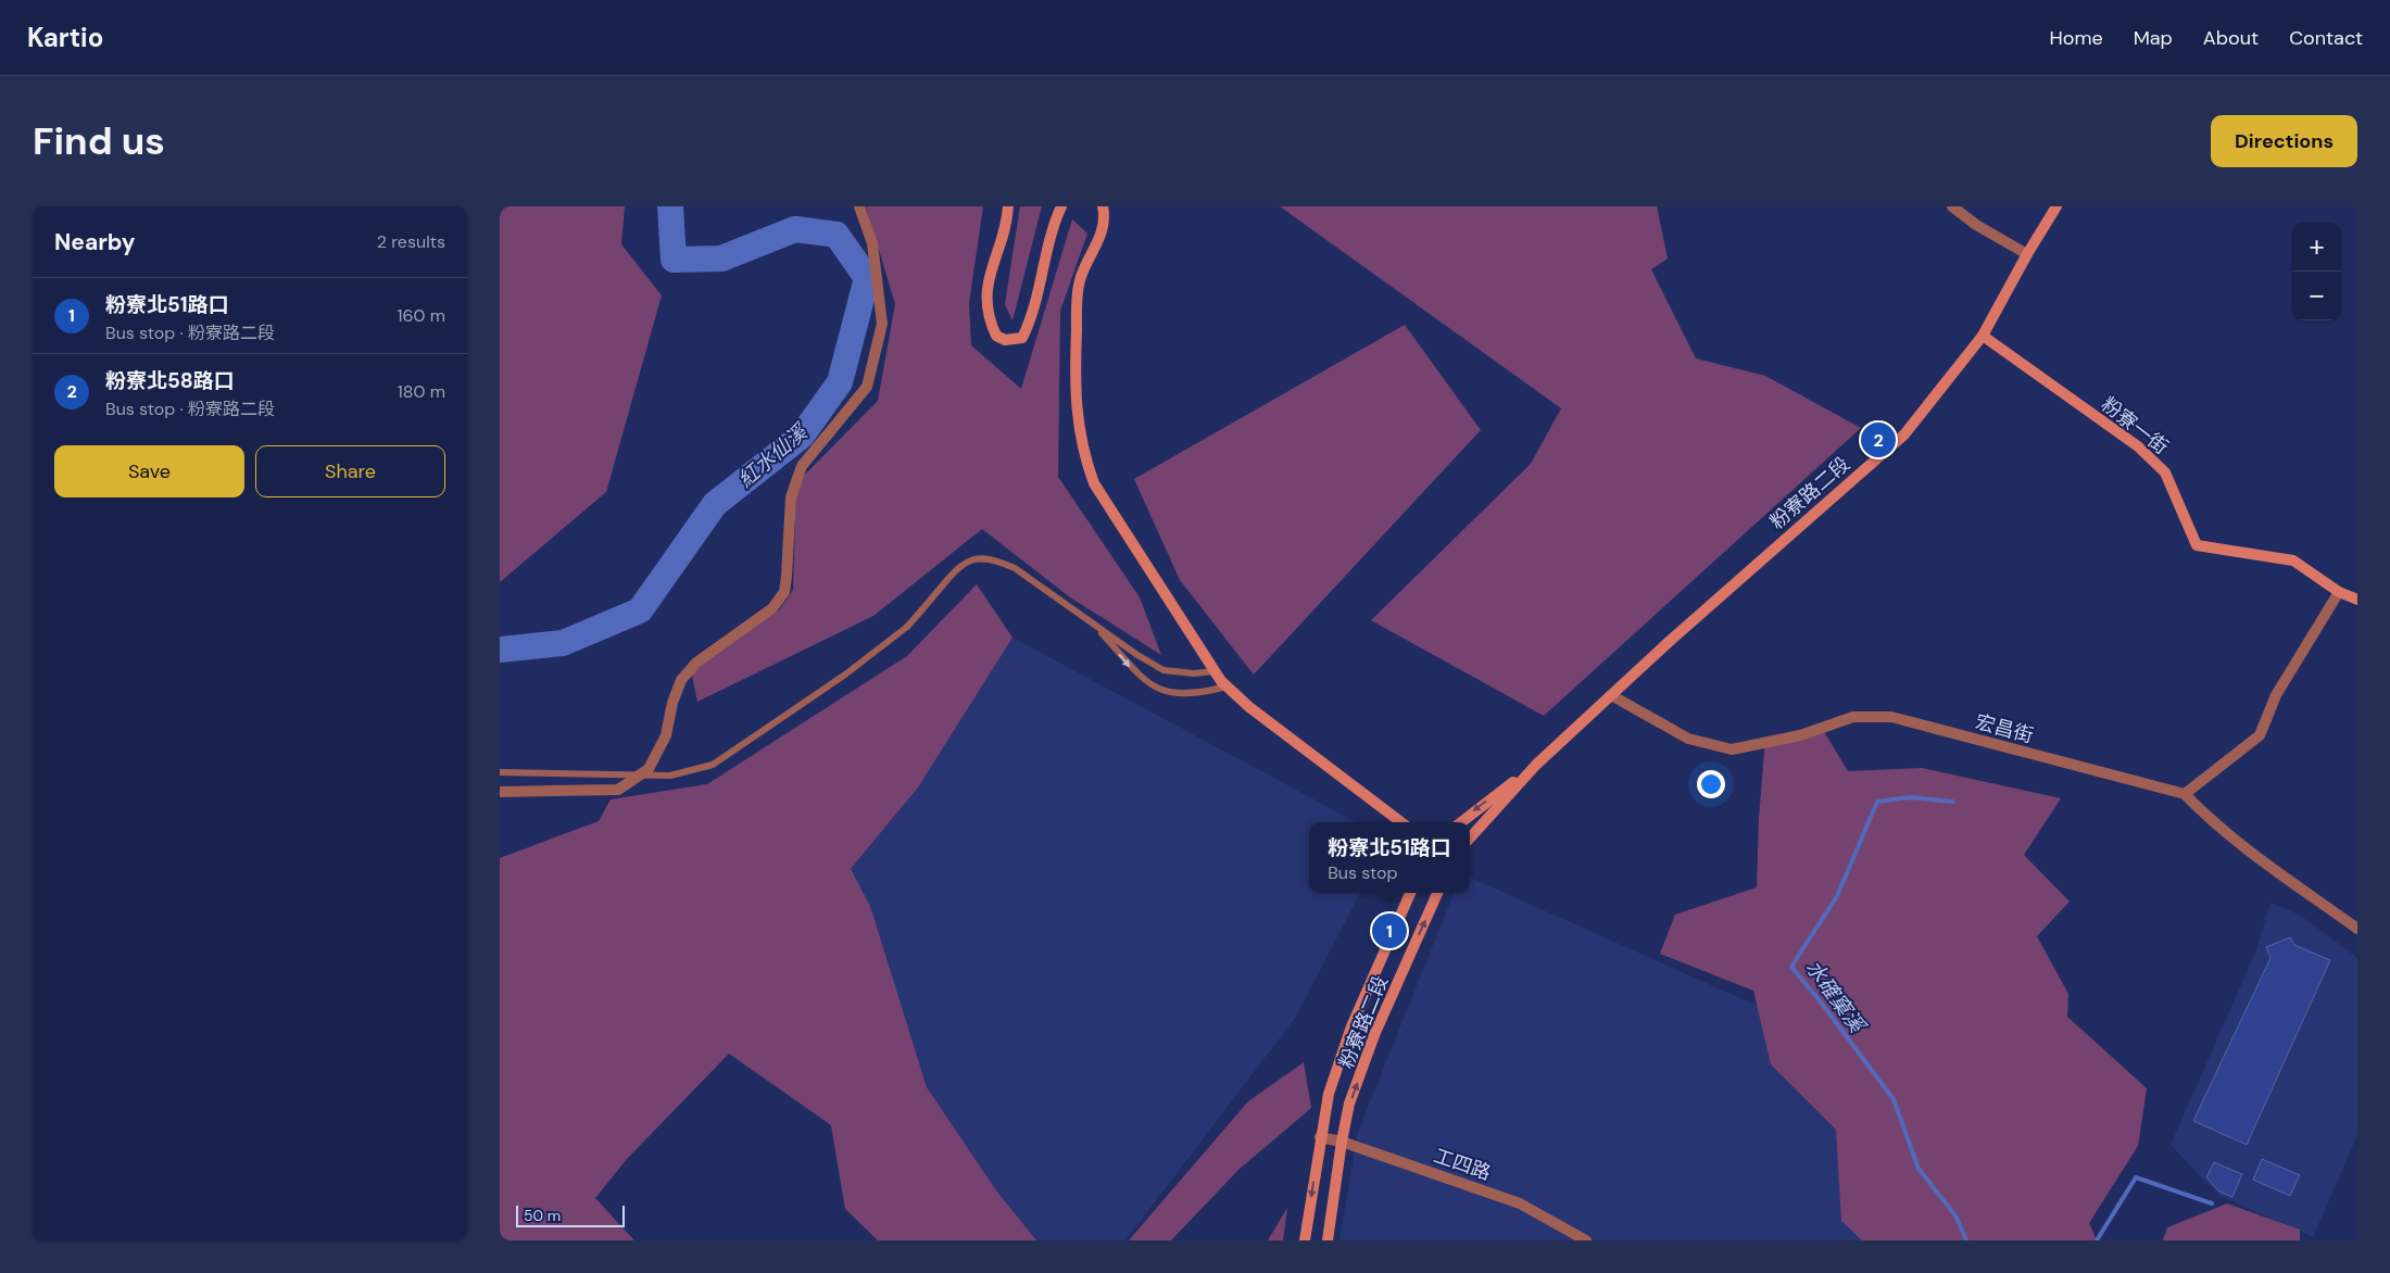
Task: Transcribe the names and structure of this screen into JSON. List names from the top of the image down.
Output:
{
  "streets": {
    "main road": ["粉寮一街", "粉寮路二段"],
    "street": ["宏昌街", "工四路"]
  },
  "crossings": [
    ["粉寮一街", "粉寮路二段"],
    ["粉寮路二段", "宏昌街"],
    ["粉寮路二段", "工四路"]
  ],
  "water": ["紅水仙溪", "水確窠溪"],
  "scale_bar": "50 m",
  "page": {
    "header": "Kartio",
    "nav": [
      "Home",
      "Map",
      "About",
      "Contact"
    ],
    "buttons": [
      "Directions",
      ["Save", "Share"]
    ],
    "title": "Find us",
    "heading": ["Nearby", "2 results"],
    "map_buttons": ["+", "−"],
    "list": [
      {
        "mark": "1",
        "name": "粉寮北51路口",
        "note": "Bus stop · 粉寮路二段",
        "value": "160 m"
      },
      {
        "mark": "2",
        "name": "粉寮北58路口",
        "note": "Bus stop · 粉寮路二段",
        "value": "180 m"
      }
    ],
    "pins": ["2", "1"],
    "popup": ["粉寮北51路口", "Bus stop"],
    "scale": "50 m"
  }
}
